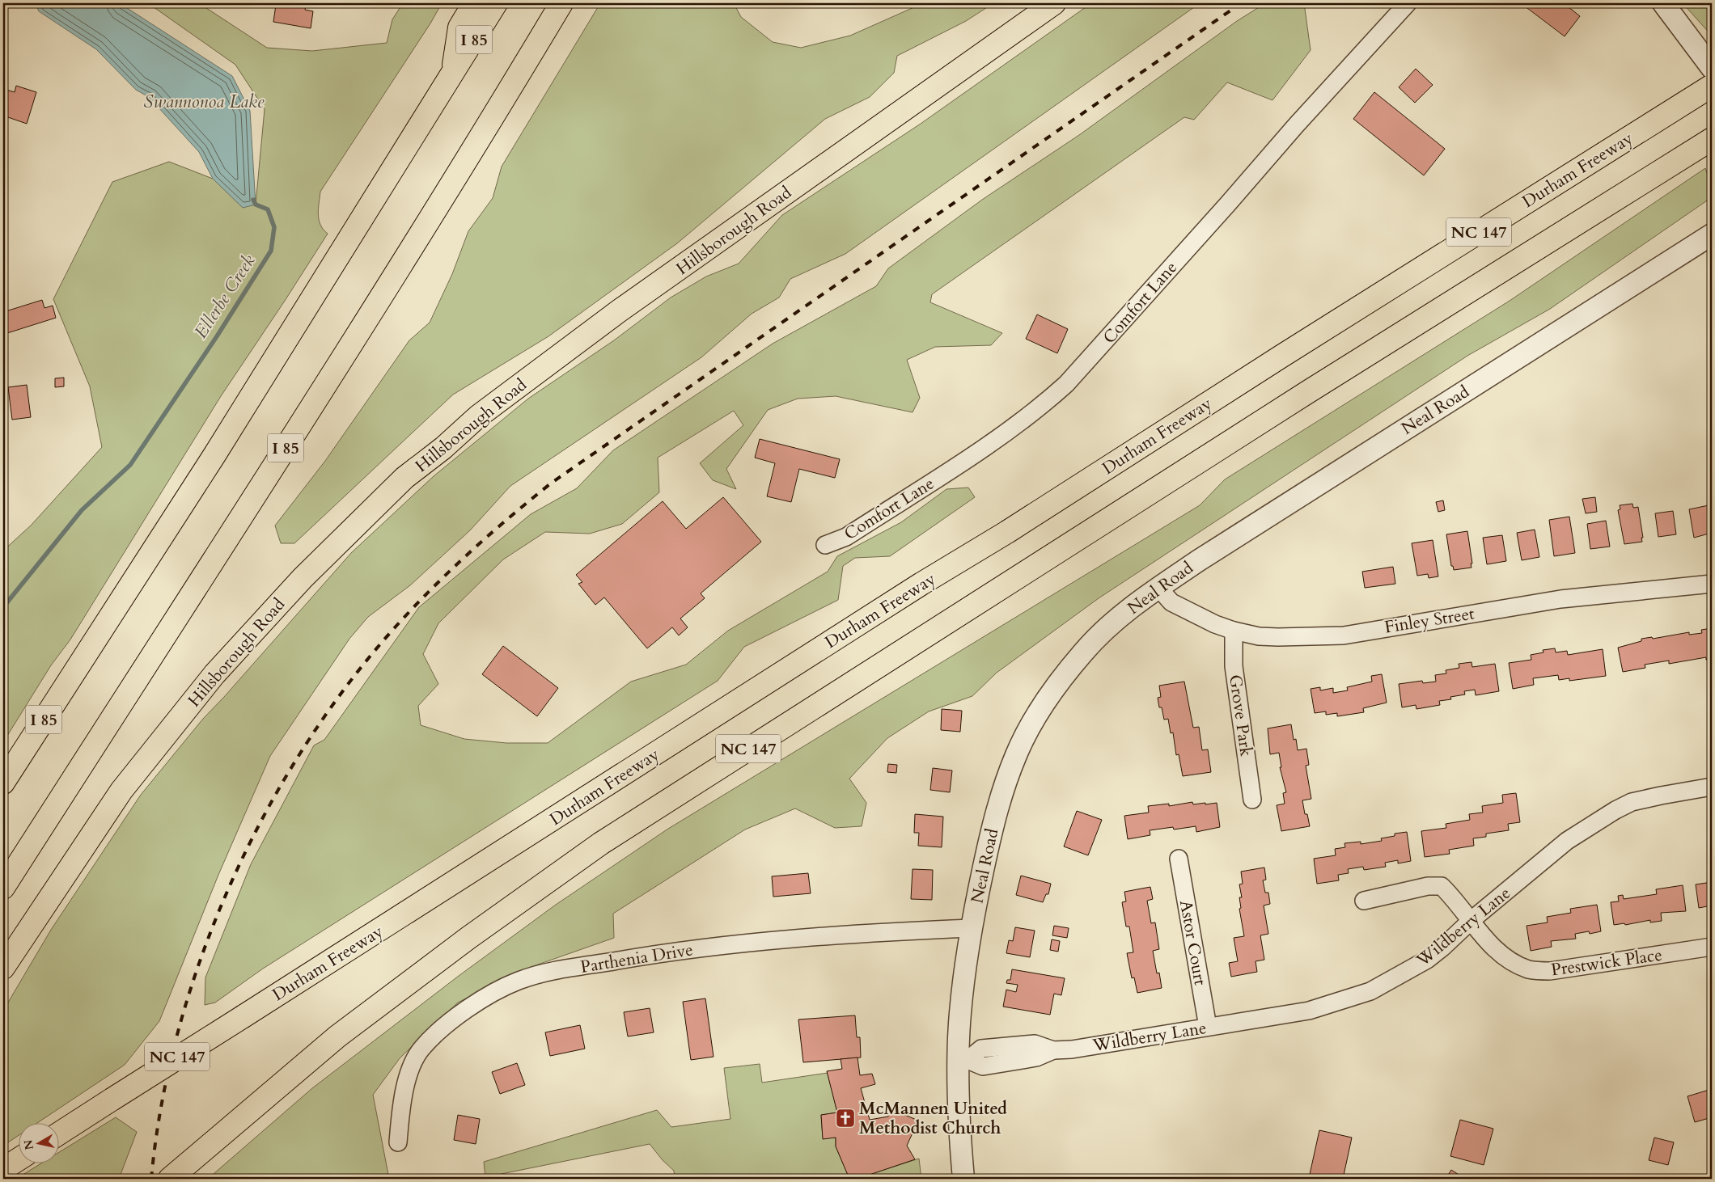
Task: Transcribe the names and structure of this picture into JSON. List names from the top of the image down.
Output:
{
  "streets": {
    "main road": [
      "I 85",
      "Durham Freeway",
      "Hillsborough Road",
      "NC 147"
    ],
    "street": [
      "Comfort Lane",
      "Neal Road",
      "Finley Street",
      "Grove Park",
      "Wildberry Lane",
      "Astor Court",
      "Parthenia Drive",
      "Prestwick Place"
    ]
  },
  "crossings": [
    ["Neal Road", "Finley Street"],
    ["Neal Road", "Wildberry Lane"],
    ["Neal Road", "Parthenia Drive"],
    ["Finley Street", "Grove Park"],
    ["Wildberry Lane", "Astor Court"],
    ["Wildberry Lane", "Prestwick Place"]
  ],
  "water": ["Swannonoa Lake", "Ellerbe Creek"],
  "places": {
    "church": ["McMannen United Methodist Church"]
  },
  "north": "left"
}
